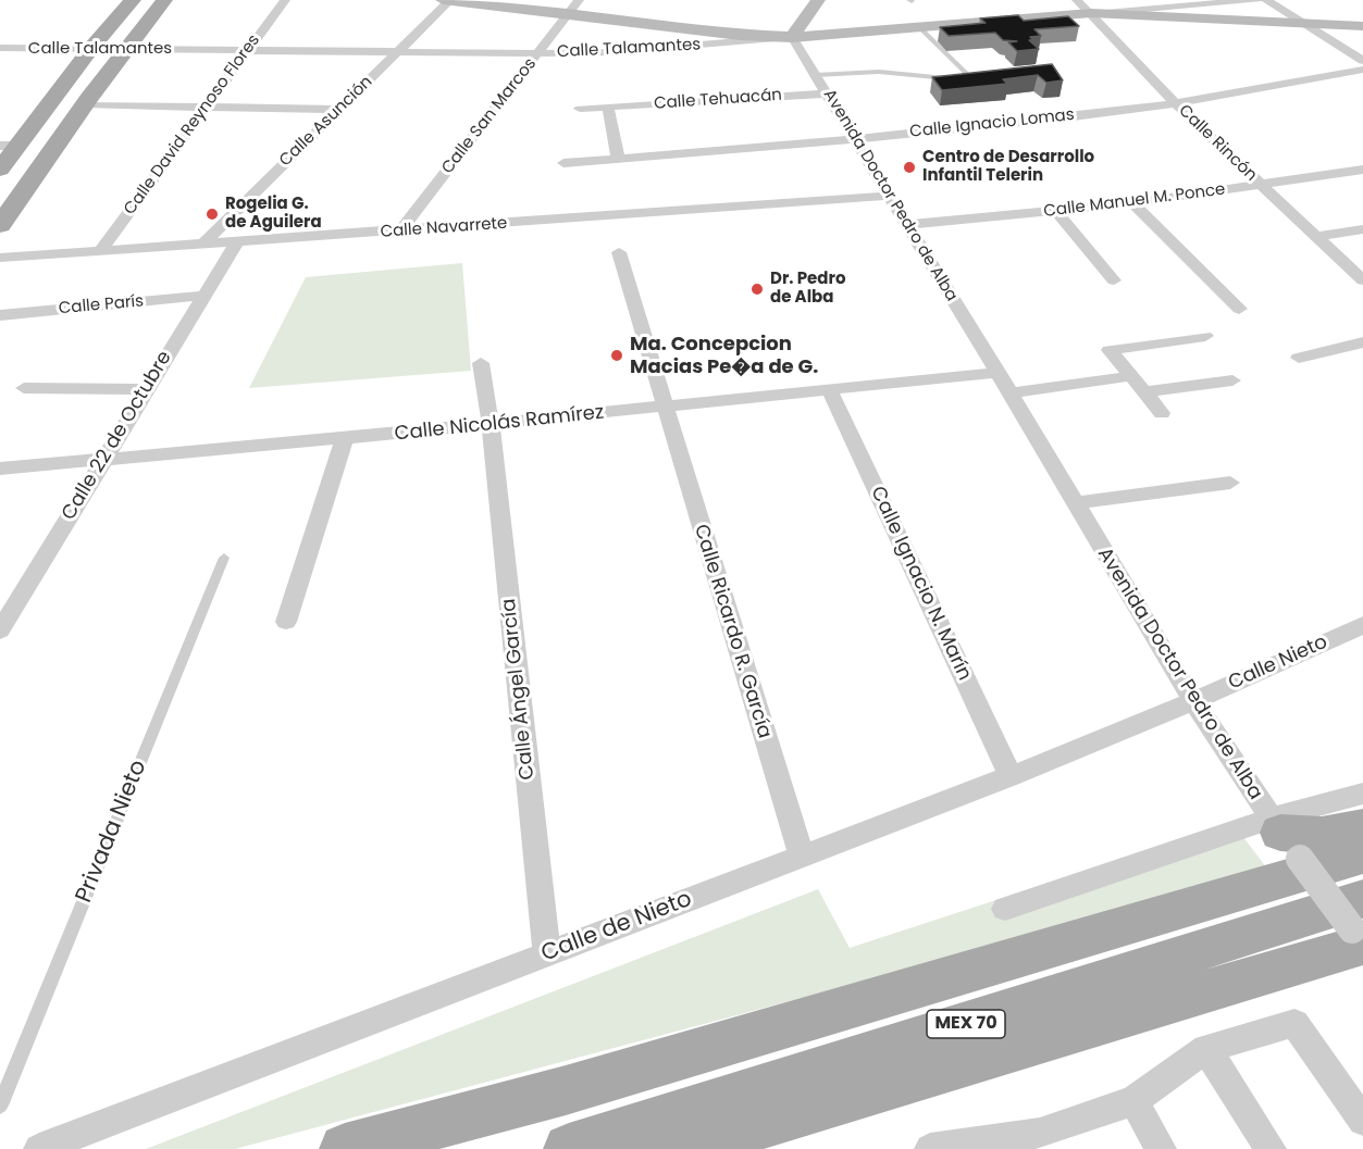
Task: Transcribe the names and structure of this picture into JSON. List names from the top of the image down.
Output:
{
  "streets": {
    "main road": ["MEX 70"],
    "street": [
      "Calle Talamantes",
      "Calle Tehuacán",
      "Calle San Marcos",
      "Calle Asunción",
      "Calle Ignacio Lomas",
      "Calle David Reynoso Flores",
      "Calle Rincón",
      "Avenida Doctor Pedro de Alba",
      "Calle Manuel M. Ponce",
      "Calle Navarrete",
      "Calle París",
      "Calle Nicolás Ramírez",
      "Calle 22 de Octubre",
      "Calle Ignacio N. Marín",
      "Calle Ricardo R. García",
      "Calle Nieto",
      "Calle Ángel García",
      "Calle de Nieto"
    ],
    "lane": ["Privada Nieto"]
  },
  "crossings": [
    ["Calle Talamantes", "Calle San Marcos"],
    ["Calle Talamantes", "Calle Asunción"],
    ["Calle Talamantes", "Calle David Reynoso Flores"],
    ["Calle Tehuacán", "Avenida Doctor Pedro de Alba"],
    ["Calle San Marcos", "Calle Navarrete"],
    ["Calle Asunción", "Calle Navarrete"],
    ["Calle Ignacio Lomas", "Calle Rincón"],
    ["Calle Ignacio Lomas", "Avenida Doctor Pedro de Alba"],
    ["Calle David Reynoso Flores", "Calle Navarrete"],
    ["Calle Rincón", "Calle Manuel M. Ponce"],
    ["Avenida Doctor Pedro de Alba", "Calle Manuel M. Ponce"],
    ["Avenida Doctor Pedro de Alba", "Calle Navarrete"],
    ["Avenida Doctor Pedro de Alba", "Calle Nicolás Ramírez"],
    ["Avenida Doctor Pedro de Alba", "Calle Nieto"],
    ["Avenida Doctor Pedro de Alba", "Calle de Nieto"],
    ["Avenida Doctor Pedro de Alba", "MEX 70"],
    ["Calle Navarrete", "Calle 22 de Octubre"],
    ["Calle París", "Calle 22 de Octubre"],
    ["Calle Nicolás Ramírez", "Calle 22 de Octubre"],
    ["Calle Nicolás Ramírez", "Calle Ignacio N. Marín"],
    ["Calle Nicolás Ramírez", "Calle Ricardo R. García"],
    ["Calle Nicolás Ramírez", "Calle Ángel García"],
    ["Calle Ignacio N. Marín", "Calle de Nieto"],
    ["Calle Ricardo R. García", "Calle de Nieto"],
    ["Calle Nieto", "Calle de Nieto"],
    ["Calle Ángel García", "Calle de Nieto"]
  ],
  "places": [
    "Centro de Desarrollo Infantil Telerin",
    "Rogelia G. de Aguilera",
    "Dr. Pedro de Alba",
    "Ma. Concepcion Macias Pe�a de G."
  ]
}
